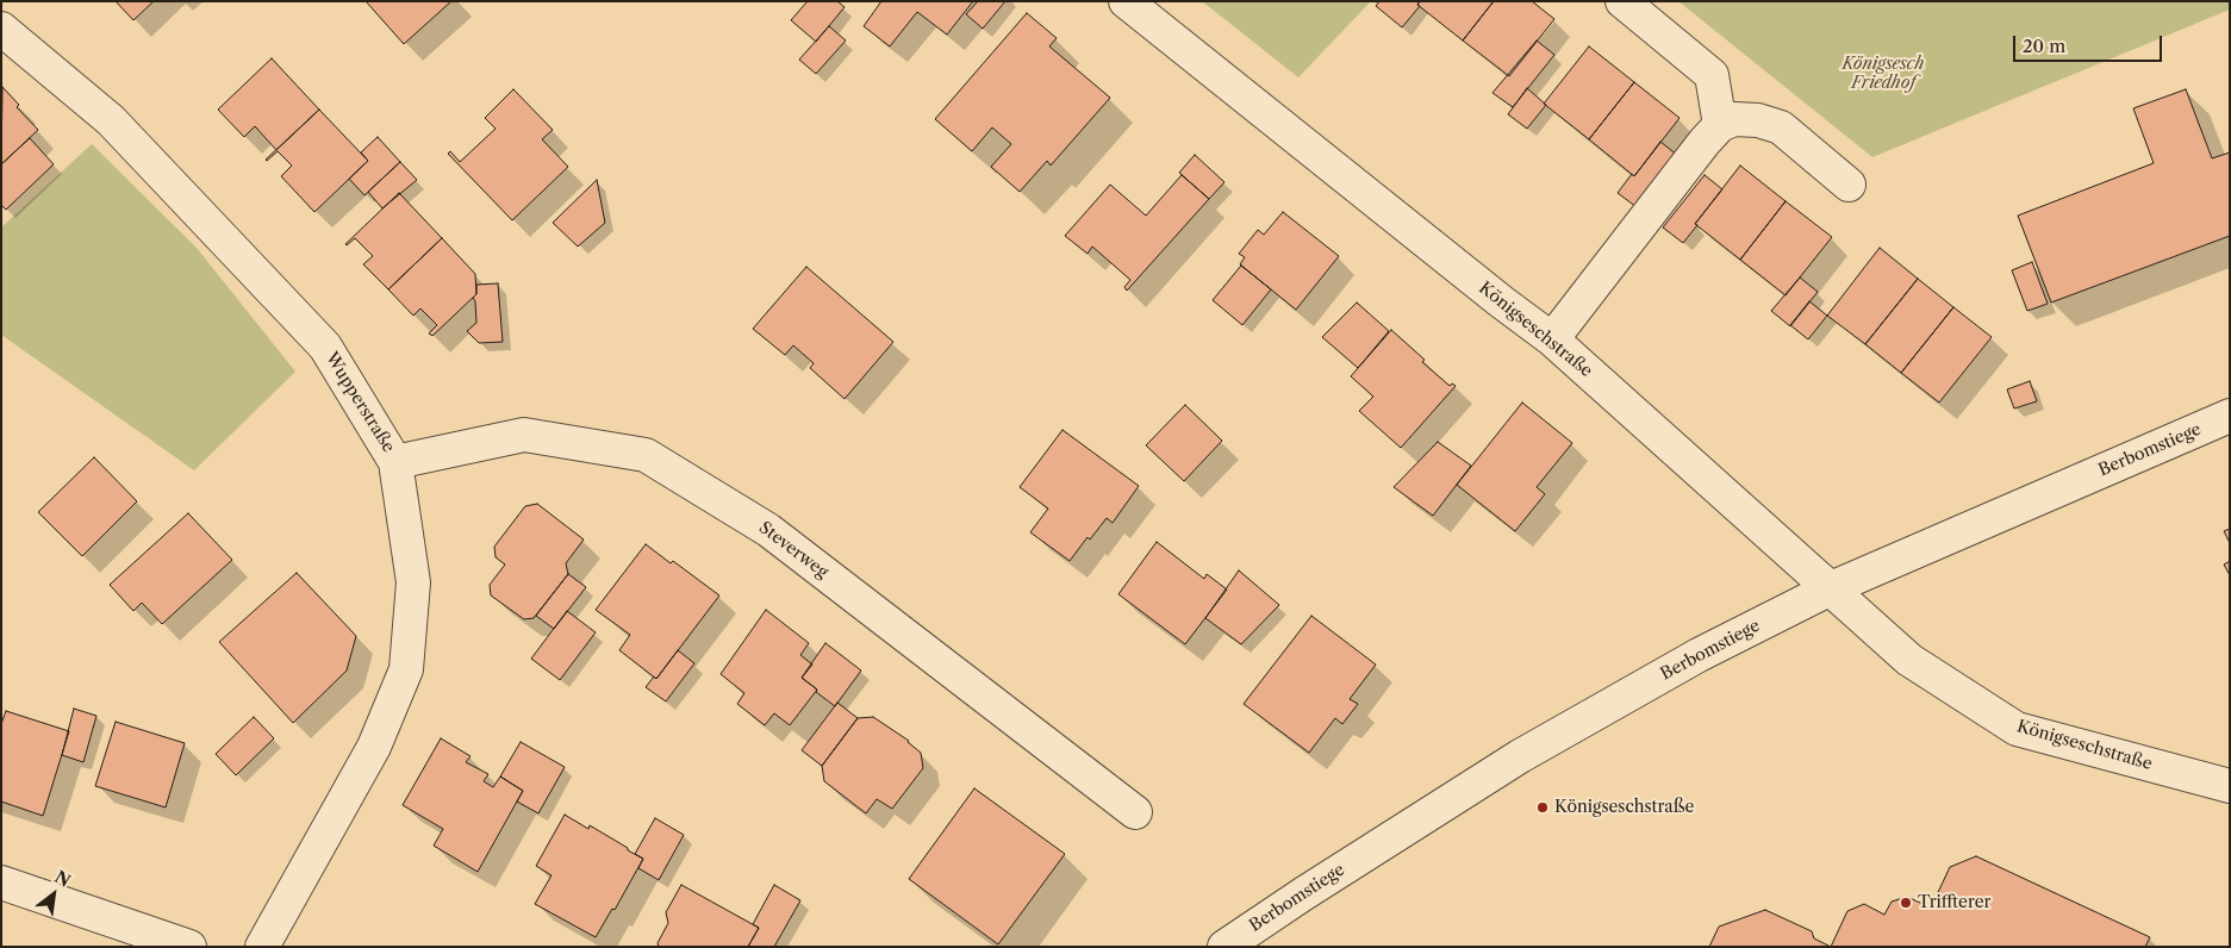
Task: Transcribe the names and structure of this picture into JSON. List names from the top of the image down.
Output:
{
  "streets": {
    "street": [
      "Königseschstraße",
      "Wupperstraße",
      "Berbomstiege",
      "Steverweg"
    ]
  },
  "crossings": [
    ["Königseschstraße", "Berbomstiege"],
    ["Wupperstraße", "Steverweg"]
  ],
  "parks": ["Königsesch Friedhof"],
  "places": ["Königseschstraße", "Triffterer"],
  "scale_bar": "20 m",
  "north": "top right"
}
